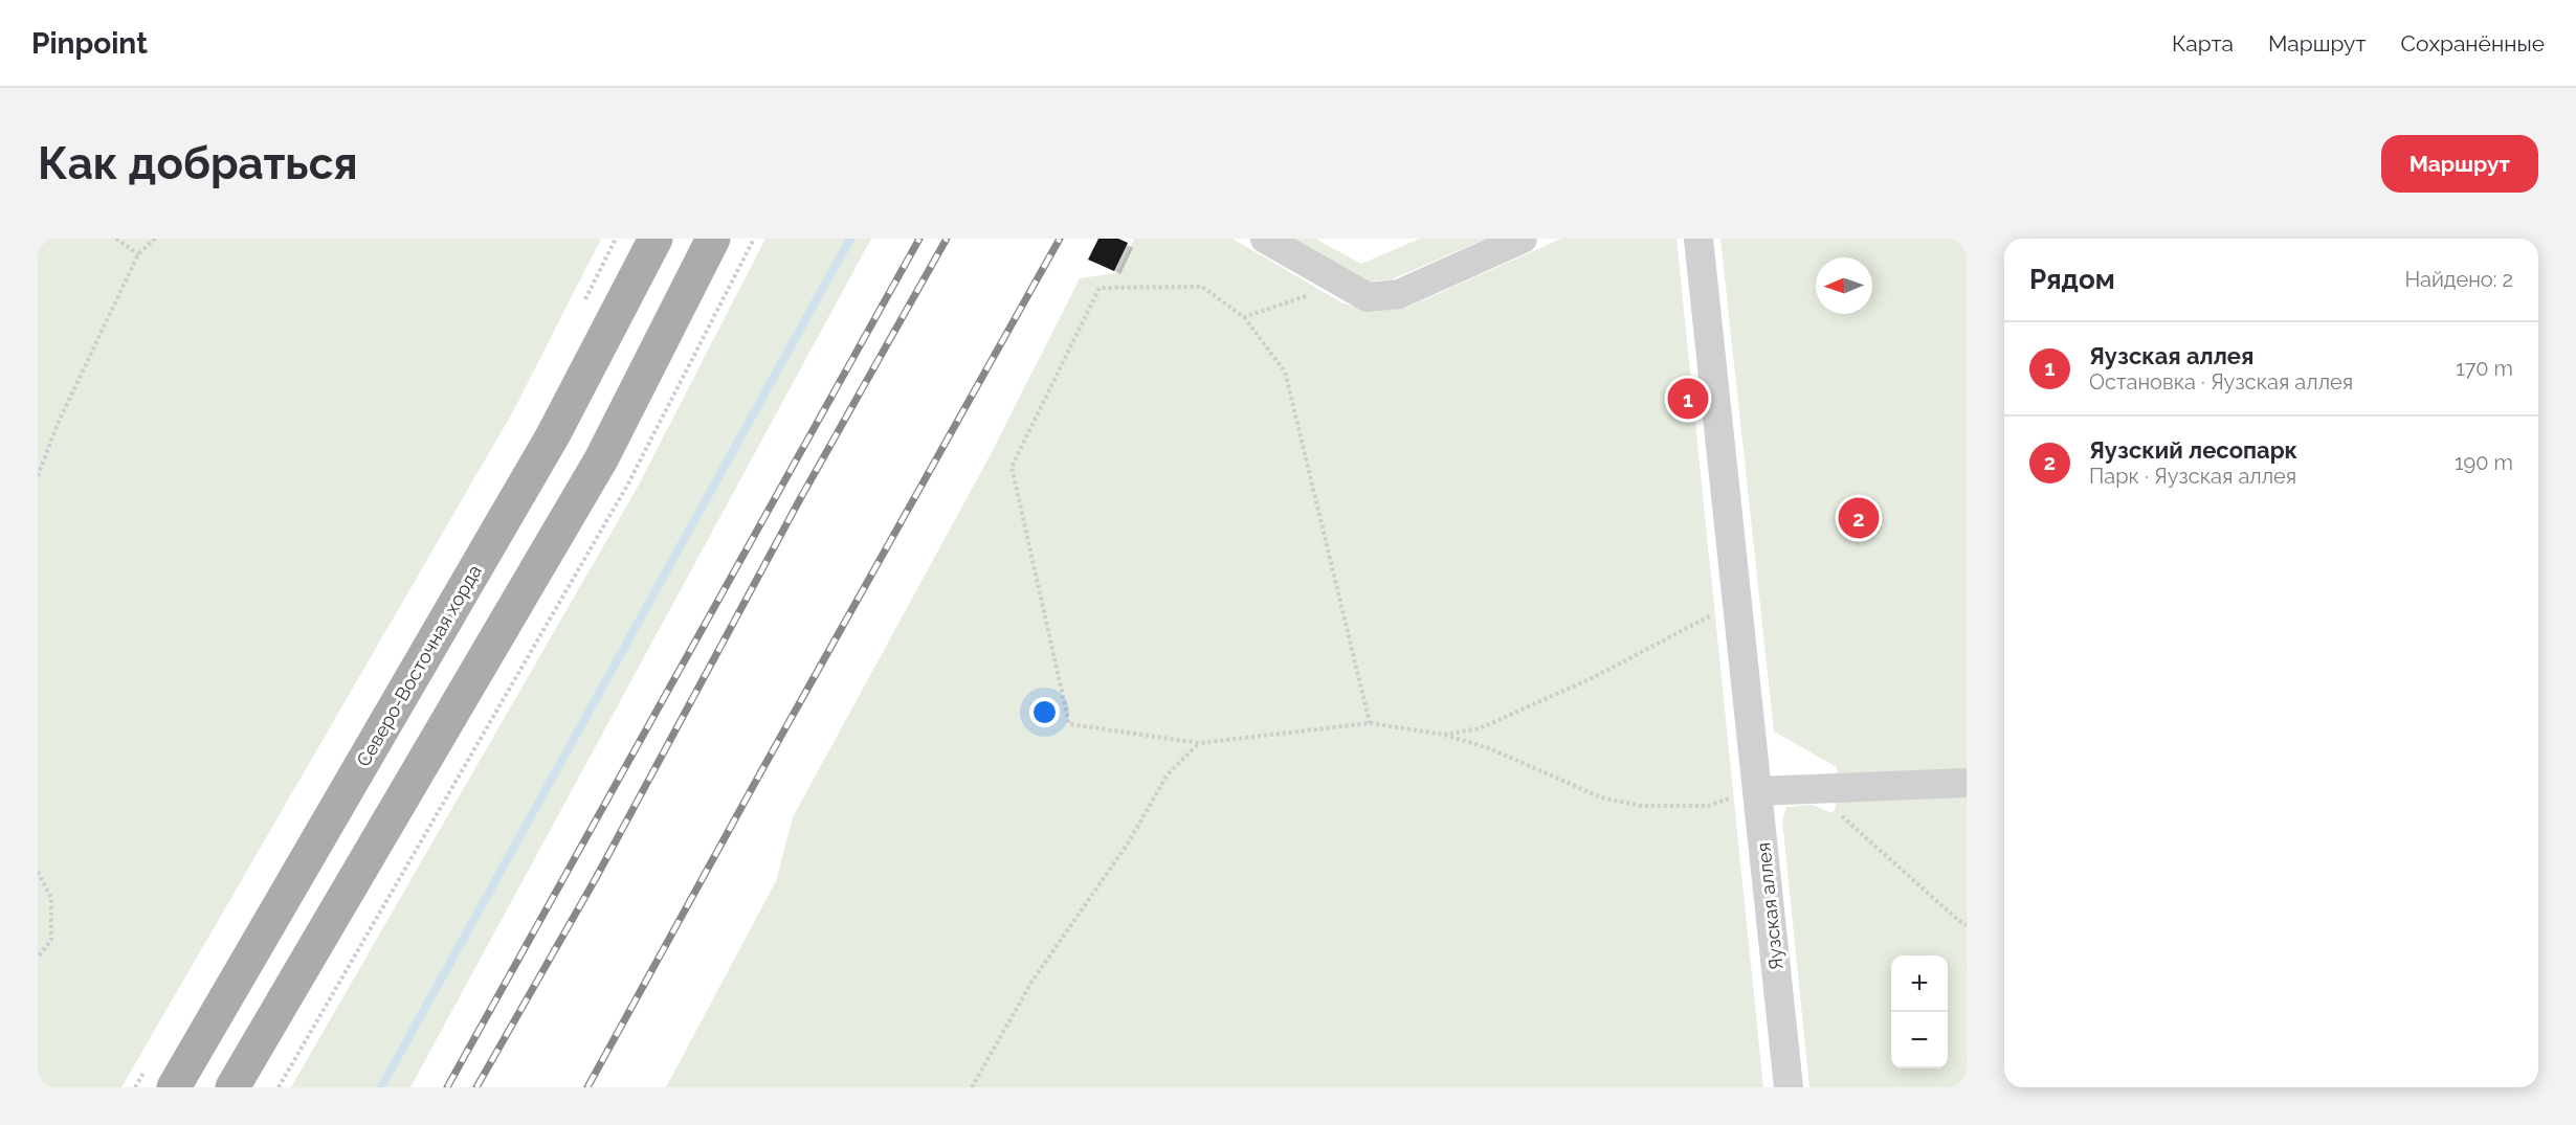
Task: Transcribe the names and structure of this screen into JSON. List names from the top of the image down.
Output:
{
  "streets": {
    "main road": ["Северо-Восточная хорда"],
    "street": ["Яузская аллея"]
  },
  "north": "left",
  "page": {
    "header": "Pinpoint",
    "nav": ["Карта", "Маршрут", "Сохранённые"],
    "buttons": "Маршрут",
    "title": "Как добраться",
    "heading": ["Рядом", "Найдено: 2"],
    "list": [
      {
        "mark": "1",
        "name": "Яузская аллея",
        "note": "Остановка · Яузская аллея",
        "value": "170 m"
      },
      {
        "mark": "2",
        "name": "Яузский лесопарк",
        "note": "Парк · Яузская аллея",
        "value": "190 m"
      }
    ],
    "pins": ["1", "2"],
    "map_buttons": ["+", "−"]
  }
}
